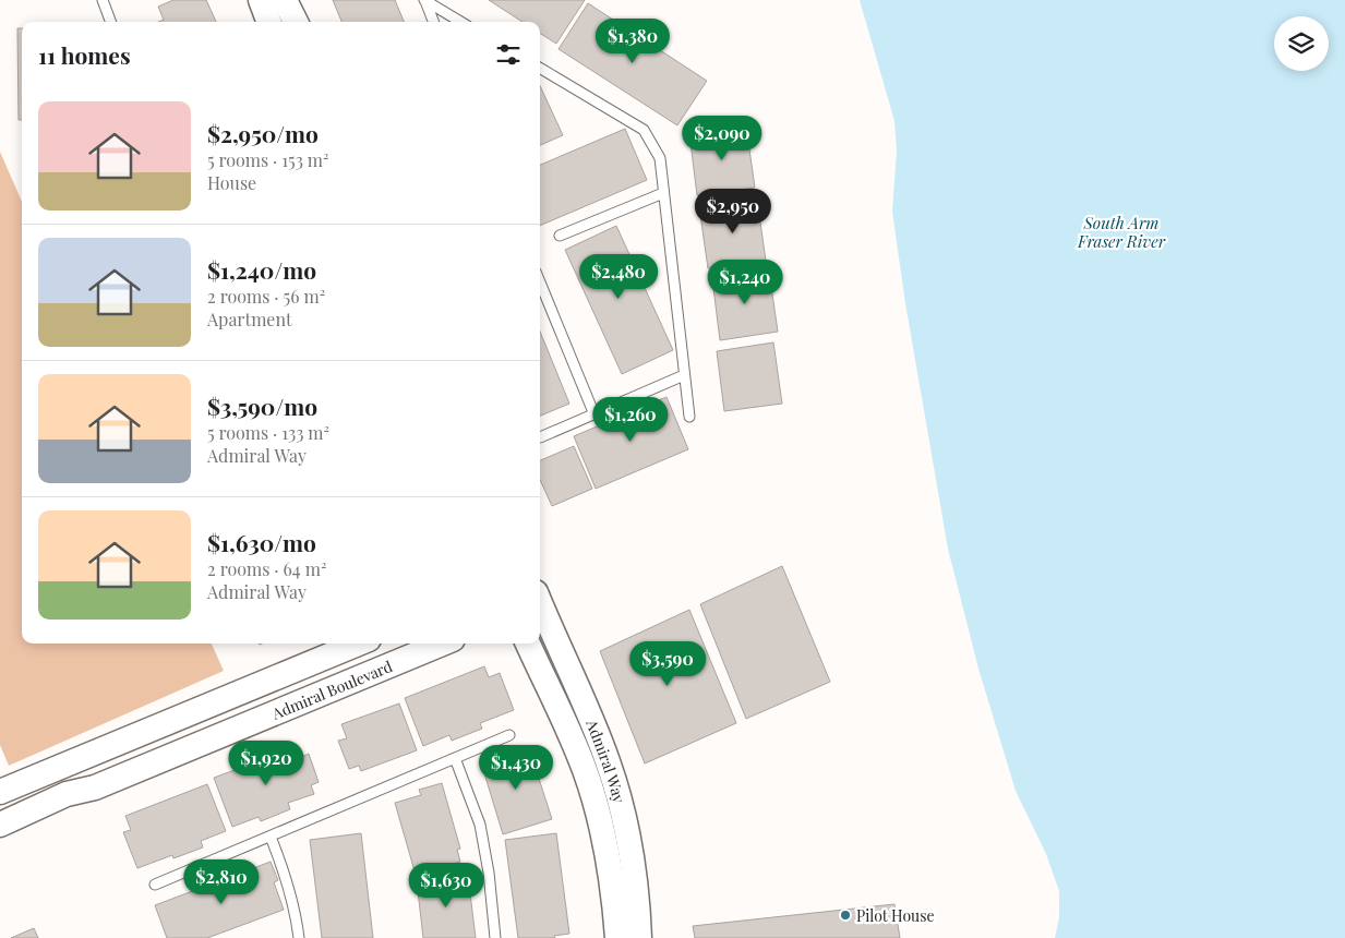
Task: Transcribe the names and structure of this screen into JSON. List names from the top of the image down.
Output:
{
  "streets": {
    "street": ["Admiral Boulevard", "Admiral Way"]
  },
  "water": ["South Arm Fraser River"],
  "places": ["Pilot House"],
  "page": {
    "price": [
      "$1,380",
      "$2,090",
      "$2,950",
      "$2,480",
      "$1,240",
      "$1,260",
      "$3,590",
      "$1,920",
      "$1,430",
      "$2,810",
      "$1,630"
    ],
    "heading": "11 homes",
    "list": [
      {
        "name": "$2,950/mo",
        "note": "5 rooms · 153 m² · House"
      },
      {
        "name": "$1,240/mo",
        "note": "2 rooms · 56 m² · Apartment"
      },
      {
        "name": "$3,590/mo",
        "note": "5 rooms · 133 m² · Admiral Way"
      },
      {
        "name": "$1,630/mo",
        "note": "2 rooms · 64 m² · Admiral Way"
      }
    ]
  }
}
